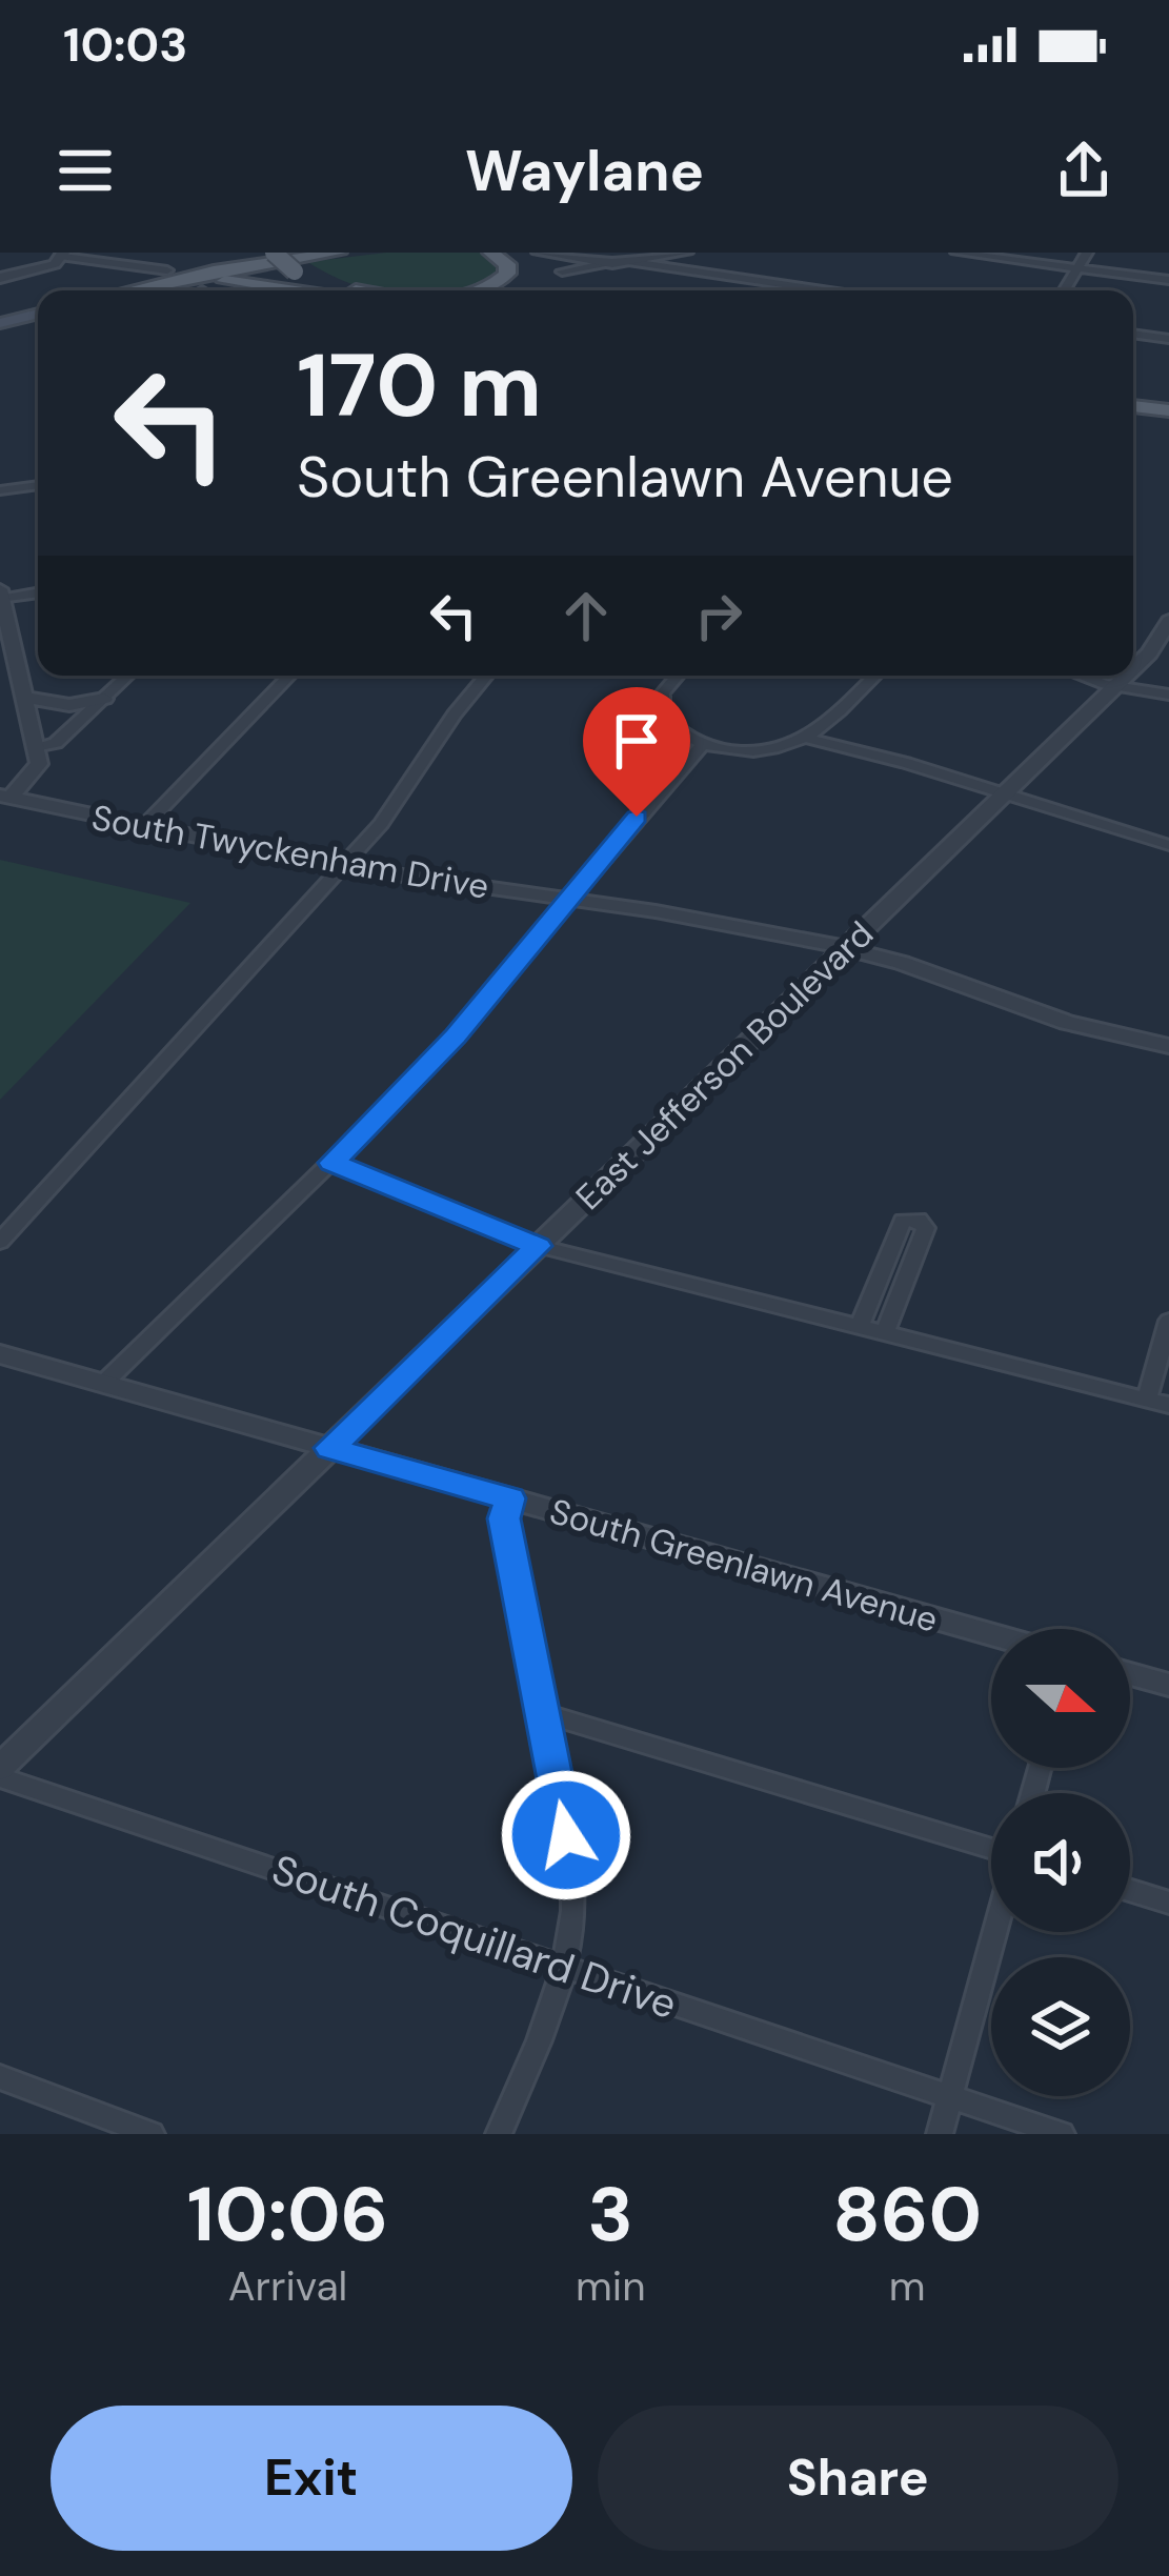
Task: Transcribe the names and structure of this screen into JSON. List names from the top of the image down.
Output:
{
  "streets": {
    "street": [
      "South Twyckenham Drive",
      "East Jefferson Boulevard",
      "South Greenlawn Avenue",
      "South Coquillard Drive"
    ]
  },
  "crossings": [
    ["South Twyckenham Drive", "East Jefferson Boulevard"],
    ["East Jefferson Boulevard", "South Greenlawn Avenue"]
  ],
  "north": "right",
  "page": {
    "status": "10:03",
    "header": "Waylane",
    "turn": ["170 m", "South Greenlawn Avenue"],
    "eta": [
      "10:06",
      "Arrival",
      "3",
      "min",
      "860",
      "m"
    ],
    "buttons": ["Exit", "Share"]
  }
}
